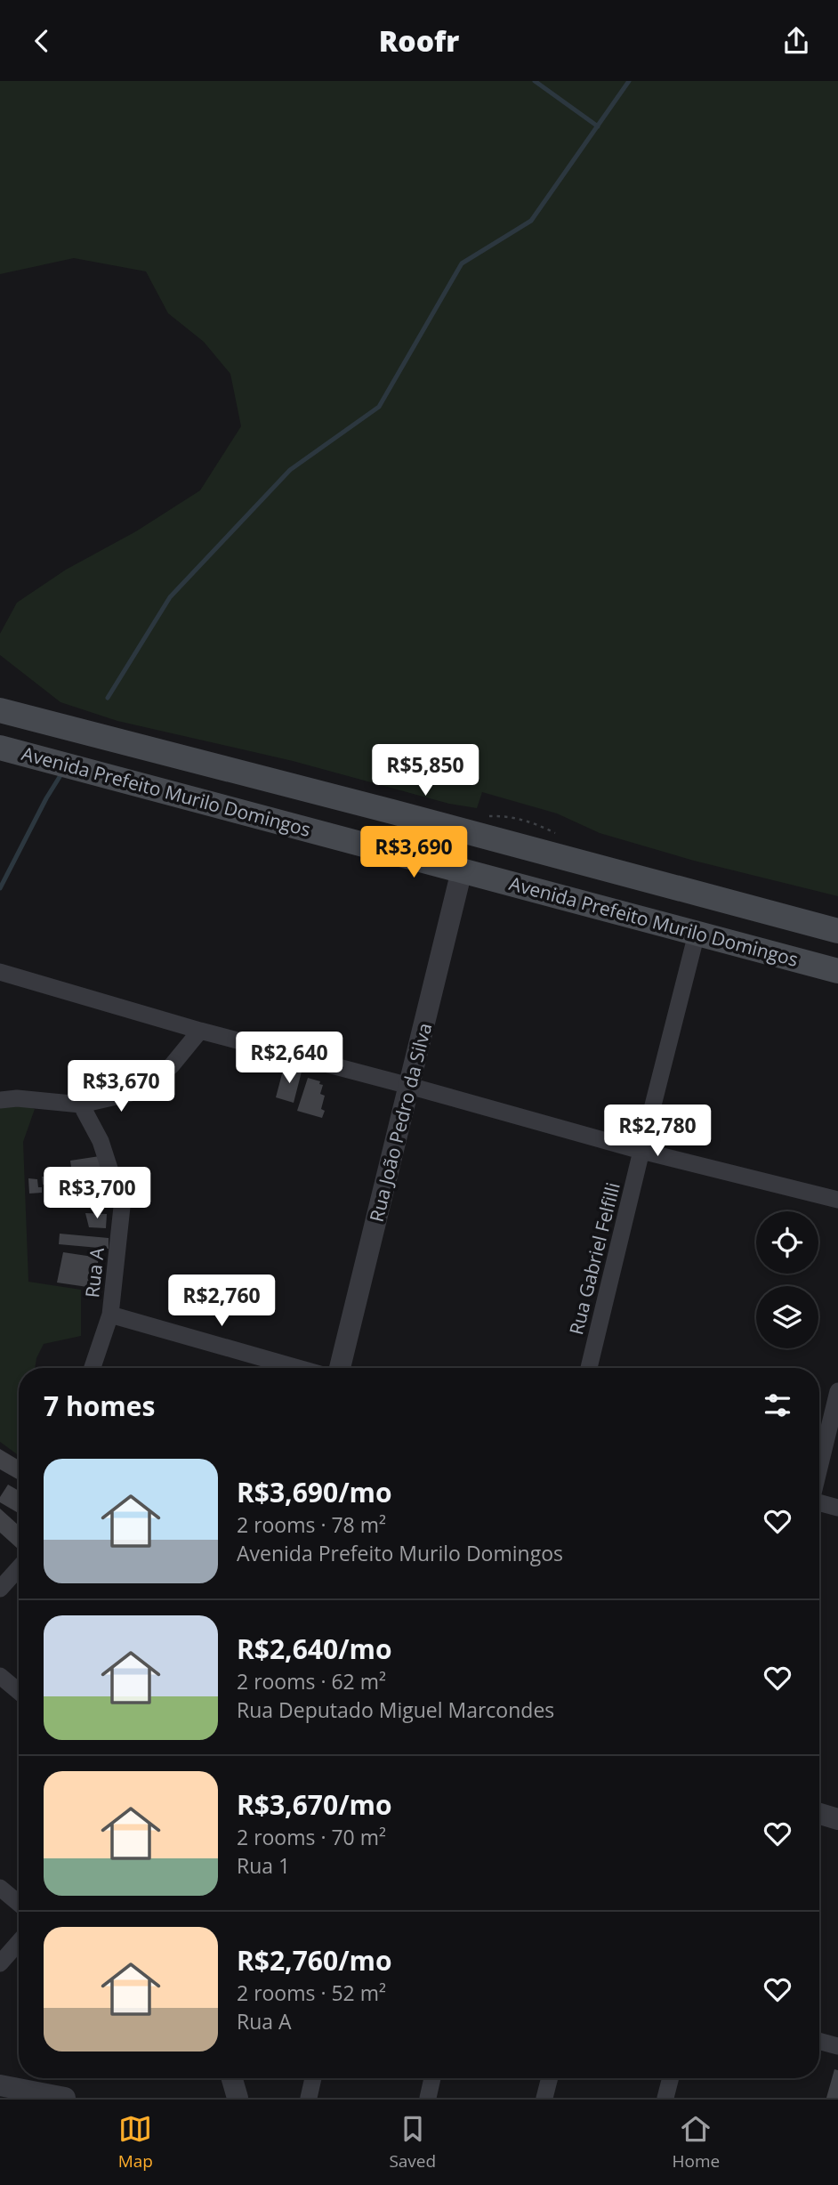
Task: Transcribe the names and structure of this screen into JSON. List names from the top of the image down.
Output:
{
  "streets": {
    "main road": ["Avenida Prefeito Murilo Domingos"],
    "street": ["Rua João Pedro da Silva", "Rua Gabriel Felfilli", "Rua A"]
  },
  "crossings": [
    ["Avenida Prefeito Murilo Domingos", "Rua João Pedro da Silva"],
    ["Avenida Prefeito Murilo Domingos", "Rua Gabriel Felfilli"]
  ],
  "page": {
    "header": "Roofr",
    "price": [
      "R$5,850",
      "R$3,690",
      "R$2,640",
      "R$3,670",
      "R$2,780",
      "R$3,700",
      "R$2,760"
    ],
    "heading": "7 homes",
    "list": [
      {
        "name": "R$3,690/mo",
        "note": "2 rooms · 78 m² · Avenida Prefeito Murilo Domingos"
      },
      {
        "name": "R$2,640/mo",
        "note": "2 rooms · 62 m² · Rua Deputado Miguel Marcondes"
      },
      {
        "name": "R$3,670/mo",
        "note": "2 rooms · 70 m² · Rua 1"
      },
      {
        "name": "R$2,760/mo",
        "note": "2 rooms · 52 m² · Rua A"
      }
    ],
    "tabs": ["Map", "Saved", "Home"]
  }
}
